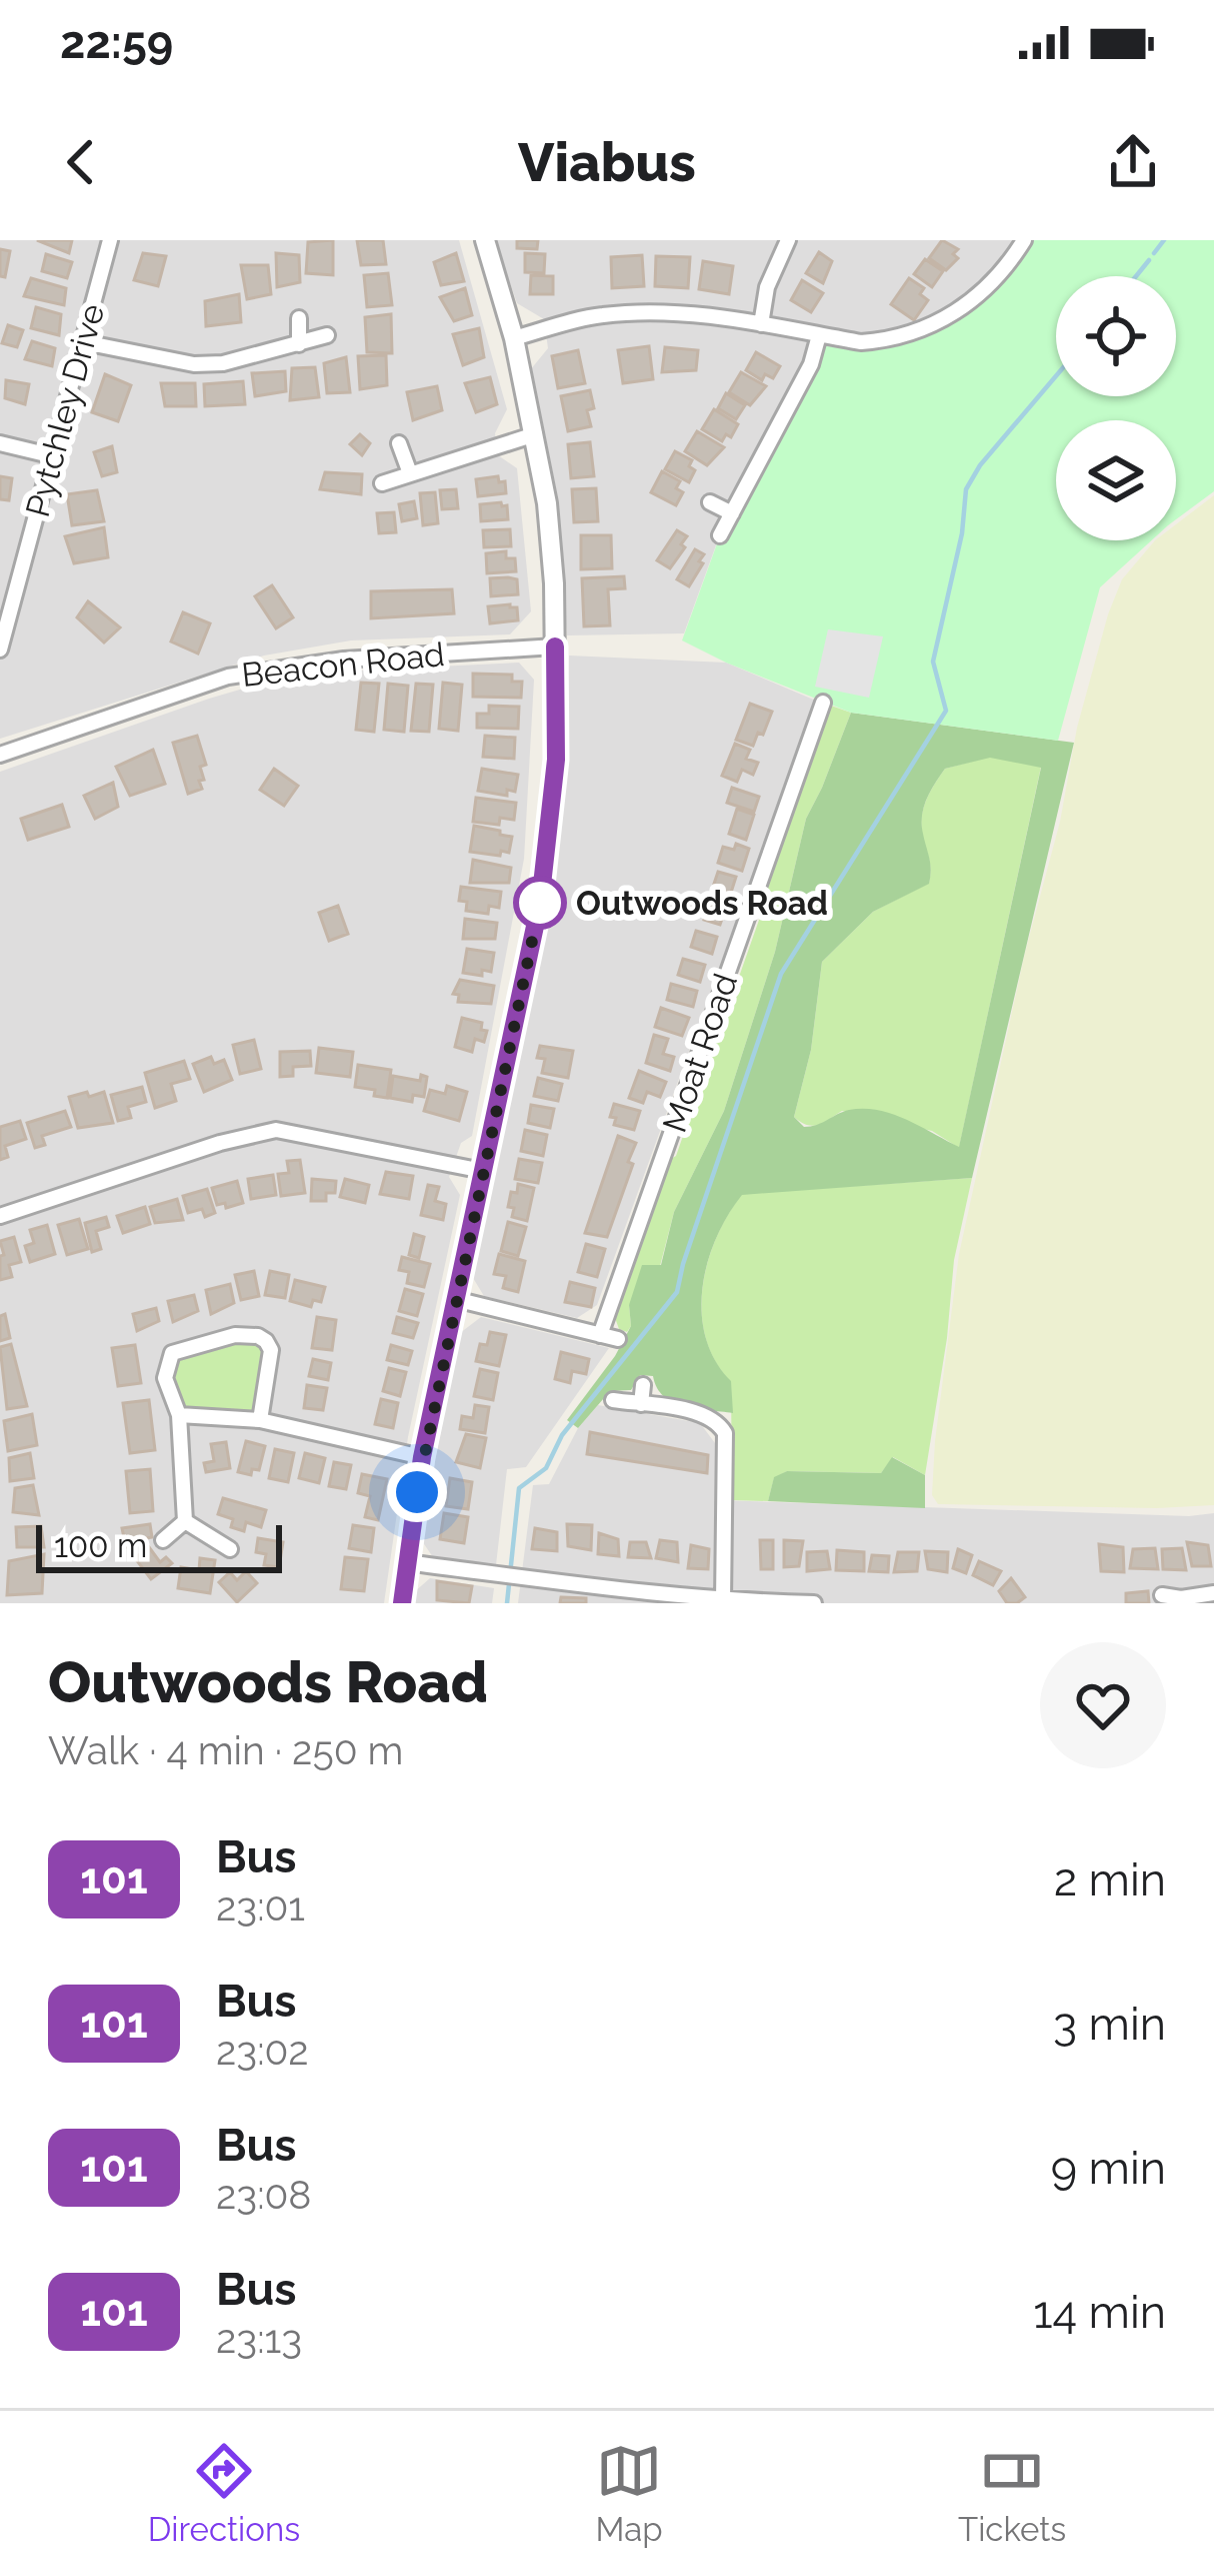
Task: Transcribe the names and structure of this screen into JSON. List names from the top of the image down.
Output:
{
  "streets": {
    "street": ["Pytchley Drive", "Beacon Road", "Moat Road"]
  },
  "places": ["Outwoods Road"],
  "lines": ["bus line 101"],
  "scale_bar": "100 m",
  "page": {
    "status": "22:59",
    "header": "Viabus",
    "scale": "100 m",
    "heading": ["Outwoods Road", "Walk · 4 min · 250 m"],
    "list": [
      {
        "mark": "101",
        "name": "Bus",
        "note": "23:01",
        "value": "2 min"
      },
      {
        "mark": "101",
        "name": "Bus",
        "note": "23:02",
        "value": "3 min"
      },
      {
        "mark": "101",
        "name": "Bus",
        "note": "23:08",
        "value": "9 min"
      },
      {
        "mark": "101",
        "name": "Bus",
        "note": "23:13",
        "value": "14 min"
      }
    ],
    "tabs": ["Directions", "Map", "Tickets"]
  }
}
